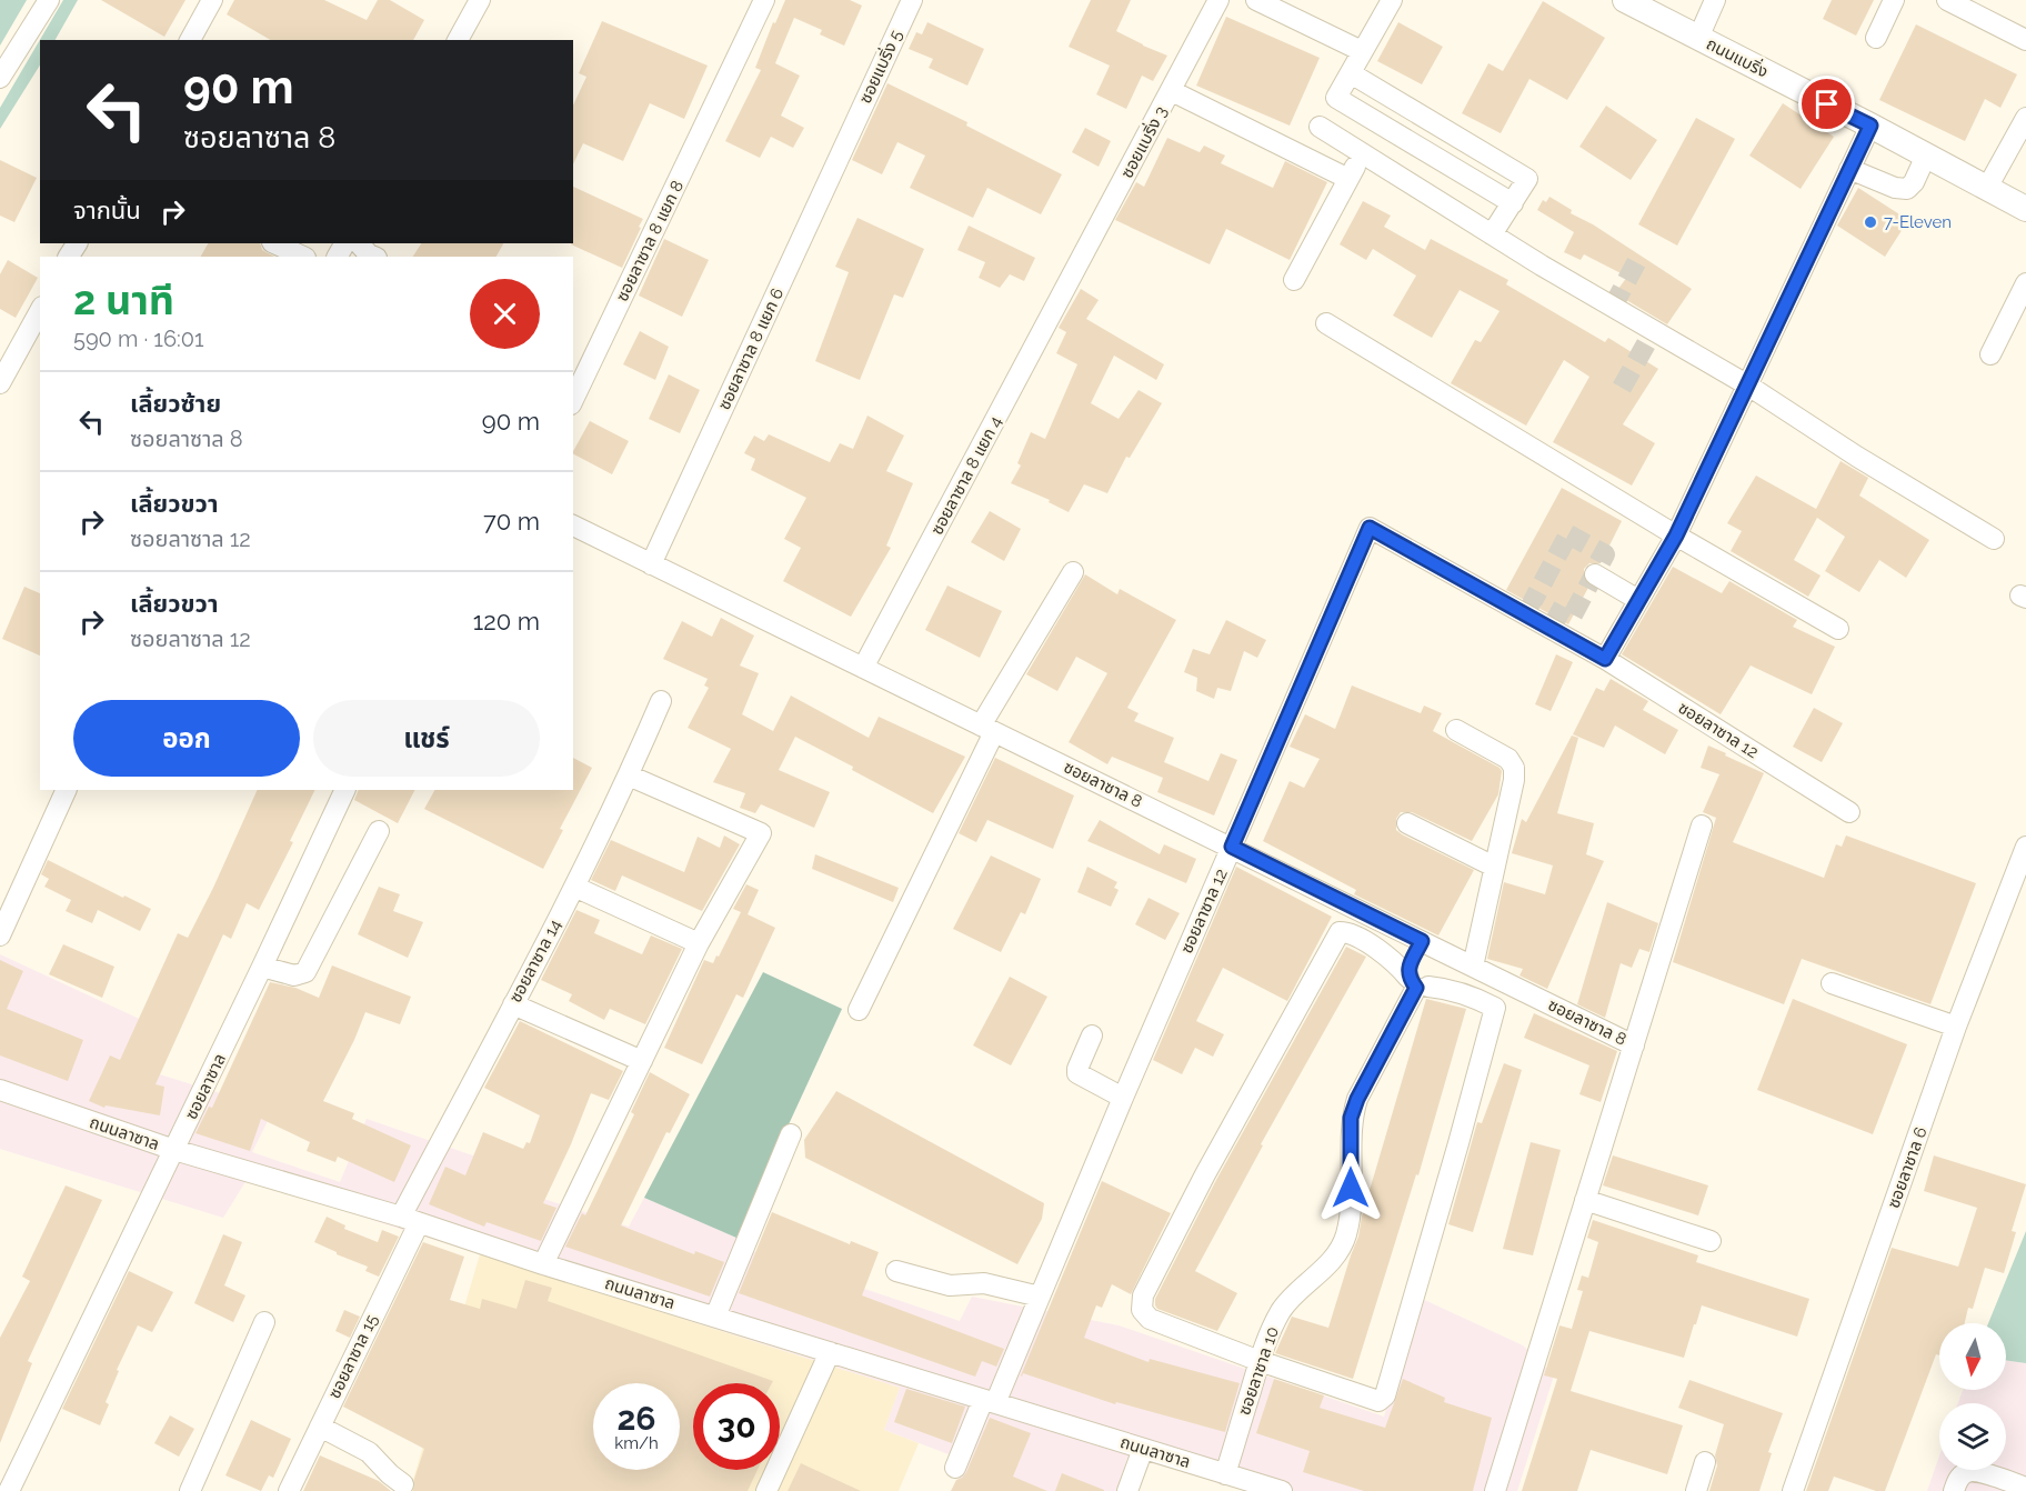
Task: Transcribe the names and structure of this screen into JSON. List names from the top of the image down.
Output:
{
  "streets": {
    "main road": ["ถนนแบริ่ง"],
    "street": [
      "ซอยแบริ่ง 5",
      "ซอยแบริ่ง 3",
      "ซอยลาซาล 8 แยก 8",
      "ซอยลาซาล 8 แยก 6",
      "ซอยลาซาล 8 แยก 4",
      "ซอยลาซาล 12",
      "ซอยลาซาล 8",
      "ซอยลาซาล 14",
      "ซอยลาซาล",
      "ถนนลาซาล",
      "ซอยลาซาล 6",
      "ซอยลาซาล 15",
      "ซอยลาซาล 10"
    ]
  },
  "crossings": [
    ["ซอยแบริ่ง 5", "ซอยลาซาล 8 แยก 6"],
    ["ซอยแบริ่ง 3", "ซอยลาซาล 8 แยก 4"],
    ["ซอยลาซาล 8 แยก 6", "ซอยลาซาล 8"],
    ["ซอยลาซาล 8 แยก 4", "ซอยลาซาล 8"],
    ["ซอยลาซาล 12", "ซอยลาซาล 8"],
    ["ซอยลาซาล 12", "ถนนลาซาล"],
    ["ซอยลาซาล 8", "ซอยลาซาล 10"],
    ["ซอยลาซาล 14", "ถนนลาซาล"],
    ["ซอยลาซาล 14", "ซอยลาซาล 15"],
    ["ซอยลาซาล", "ถนนลาซาล"],
    ["ถนนลาซาล", "ซอยลาซาล 15"],
    ["ถนนลาซาล", "ซอยลาซาล 10"]
  ],
  "places": ["7-Eleven"],
  "north": "bottom",
  "page": {
    "turn": ["90 m", "ซอยลาซาล 8"],
    "then": "จากนั้น",
    "heading": ["2 นาที", "590 m · 16:01"],
    "list": [
      {
        "name": "เลี้ยวซ้าย",
        "note": "ซอยลาซาล 8",
        "value": "90 m"
      },
      {
        "name": "เลี้ยวขวา",
        "note": "ซอยลาซาล 12",
        "value": "70 m"
      },
      {
        "name": "เลี้ยวขวา",
        "note": "ซอยลาซาล 12",
        "value": "120 m"
      }
    ],
    "buttons": ["ออก", "แชร์"],
    "speed": "26 km/h",
    "limit": "30"
  }
}
